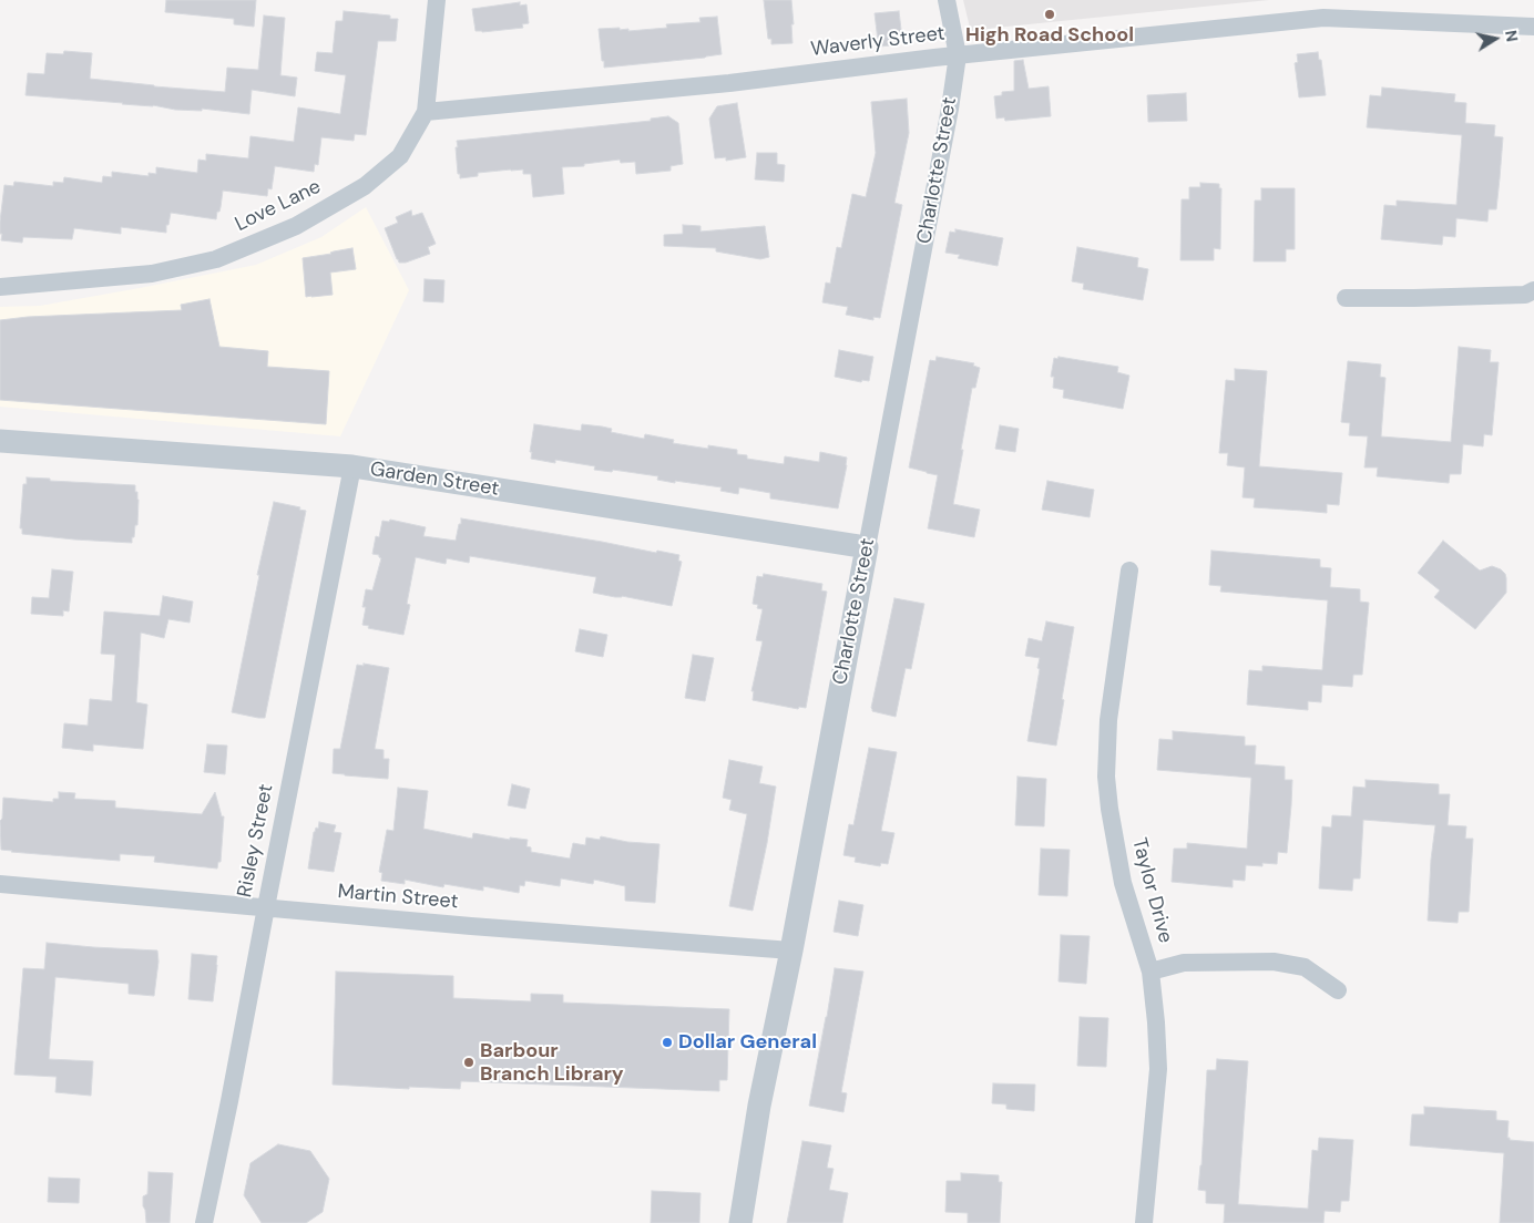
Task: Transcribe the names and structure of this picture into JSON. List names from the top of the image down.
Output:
{
  "streets": {
    "street": [
      "Waverly Street",
      "Charlotte Street",
      "Love Lane",
      "Garden Street",
      "Risley Street",
      "Taylor Drive",
      "Martin Street"
    ]
  },
  "crossings": [
    ["Waverly Street", "Charlotte Street"],
    ["Waverly Street", "Love Lane"],
    ["Charlotte Street", "Garden Street"],
    ["Charlotte Street", "Martin Street"],
    ["Garden Street", "Risley Street"],
    ["Risley Street", "Martin Street"]
  ],
  "places": ["High Road School", "Dollar General", "Barbour Branch Library"],
  "north": "right"
}
